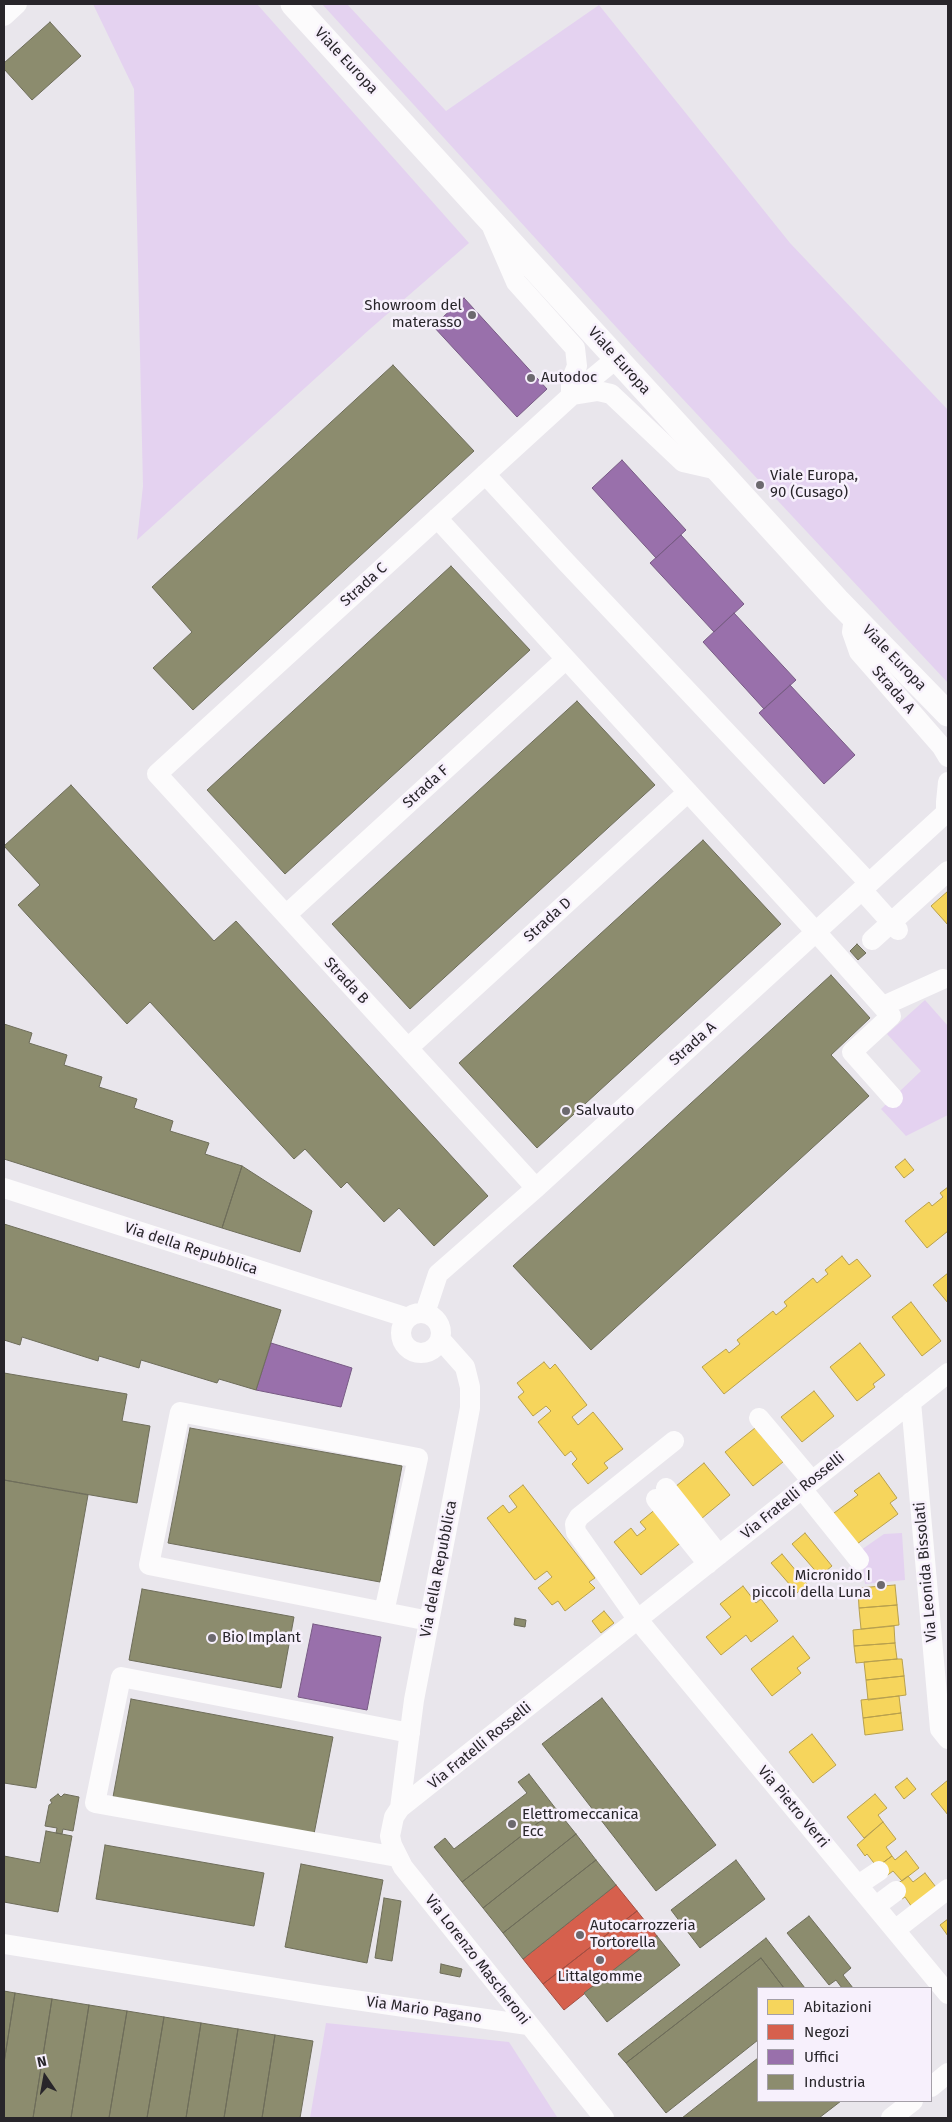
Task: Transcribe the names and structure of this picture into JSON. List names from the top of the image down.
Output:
{
  "streets": {
    "main road": ["Viale Europa"],
    "street": [
      "Strada C",
      "Strada A",
      "Strada F",
      "Strada D",
      "Strada B",
      "Via della Repubblica",
      "Via Fratelli Rosselli",
      "Via Leonida Bissolati",
      "Via Pietro Verri",
      "Via Lorenzo Mascheroni",
      "Via Mario Pagano"
    ]
  },
  "crossings": [
    ["Viale Europa", "Strada C"],
    ["Viale Europa", "Strada A"],
    ["Strada C", "Strada B"],
    ["Strada A", "Strada B"],
    ["Strada A", "Via della Repubblica"],
    ["Strada F", "Strada B"],
    ["Strada D", "Strada B"],
    ["Via della Repubblica", "Via Fratelli Rosselli"],
    ["Via della Repubblica", "Via Lorenzo Mascheroni"],
    ["Via Fratelli Rosselli", "Via Leonida Bissolati"],
    ["Via Fratelli Rosselli", "Via Pietro Verri"],
    ["Via Fratelli Rosselli", "Via Lorenzo Mascheroni"],
    ["Via Lorenzo Mascheroni", "Via Mario Pagano"]
  ],
  "places": [
    "Showroom del materasso",
    "Autodoc",
    "Viale Europa, 90 (Cusago)",
    "Salvauto",
    "Micronido I piccoli della Luna",
    "Bio Implant",
    "Elettromeccanica Ecc",
    "Autocarrozzeria Tortorella",
    "Littalgomme"
  ],
  "legend": [
    "Abitazioni",
    "Negozi",
    "Uffici",
    "Industria"
  ],
  "north": "top"
}
